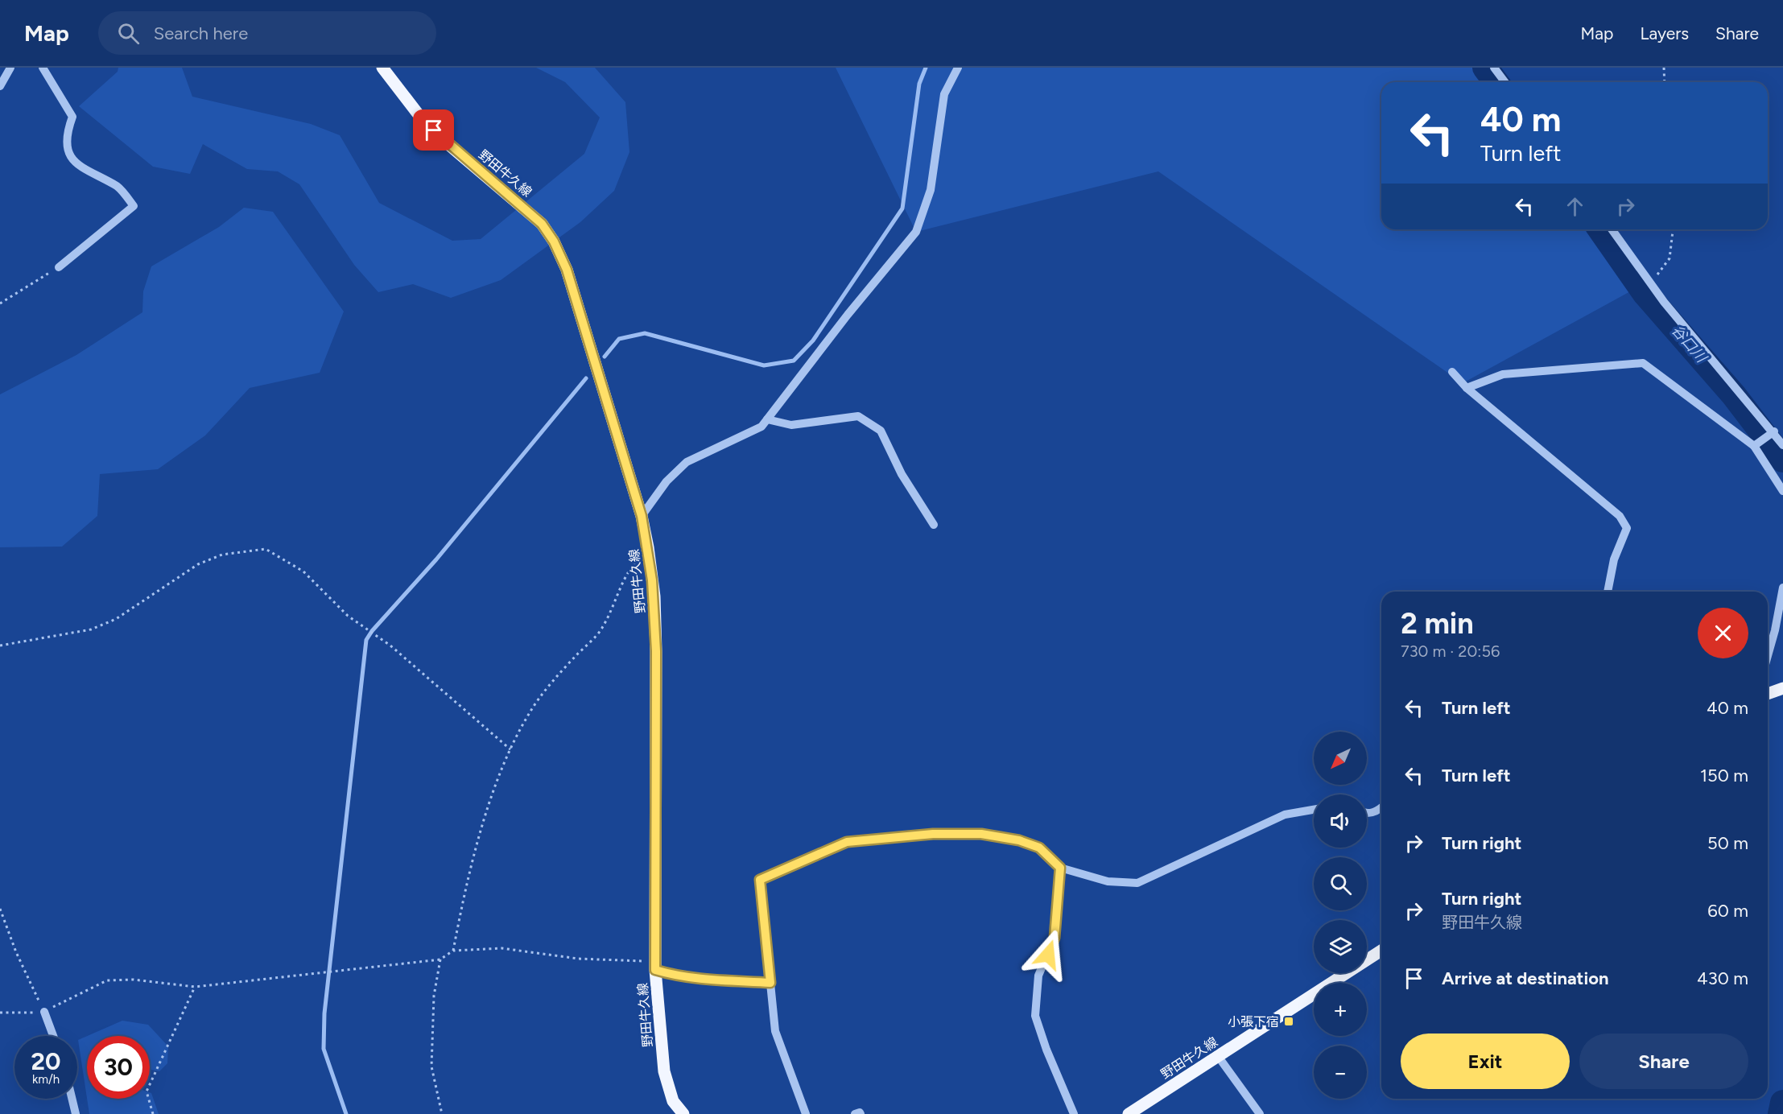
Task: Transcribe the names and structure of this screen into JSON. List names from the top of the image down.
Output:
{
  "streets": {
    "main road": ["野田牛久線"]
  },
  "water": ["谷口川"],
  "places": {
    "transit": ["小張下宿"]
  },
  "north": "bottom left",
  "page": {
    "header": "Map",
    "search": "Search here",
    "nav": ["Map", "Layers", "Share"],
    "turn": ["40 m", "Turn left"],
    "heading": ["2 min", "730 m · 20:56"],
    "list": [
      {
        "name": "Turn left",
        "value": "40 m"
      },
      {
        "name": "Turn left",
        "value": "150 m"
      },
      {
        "name": "Turn right",
        "value": "50 m"
      },
      {
        "name": "Turn right",
        "note": "野田牛久線",
        "value": "60 m"
      },
      {
        "name": "Arrive at destination",
        "value": "430 m"
      }
    ],
    "map_buttons": ["+", "−"],
    "buttons": ["Exit", "Share"],
    "speed": "20 km/h",
    "limit": "30"
  }
}
